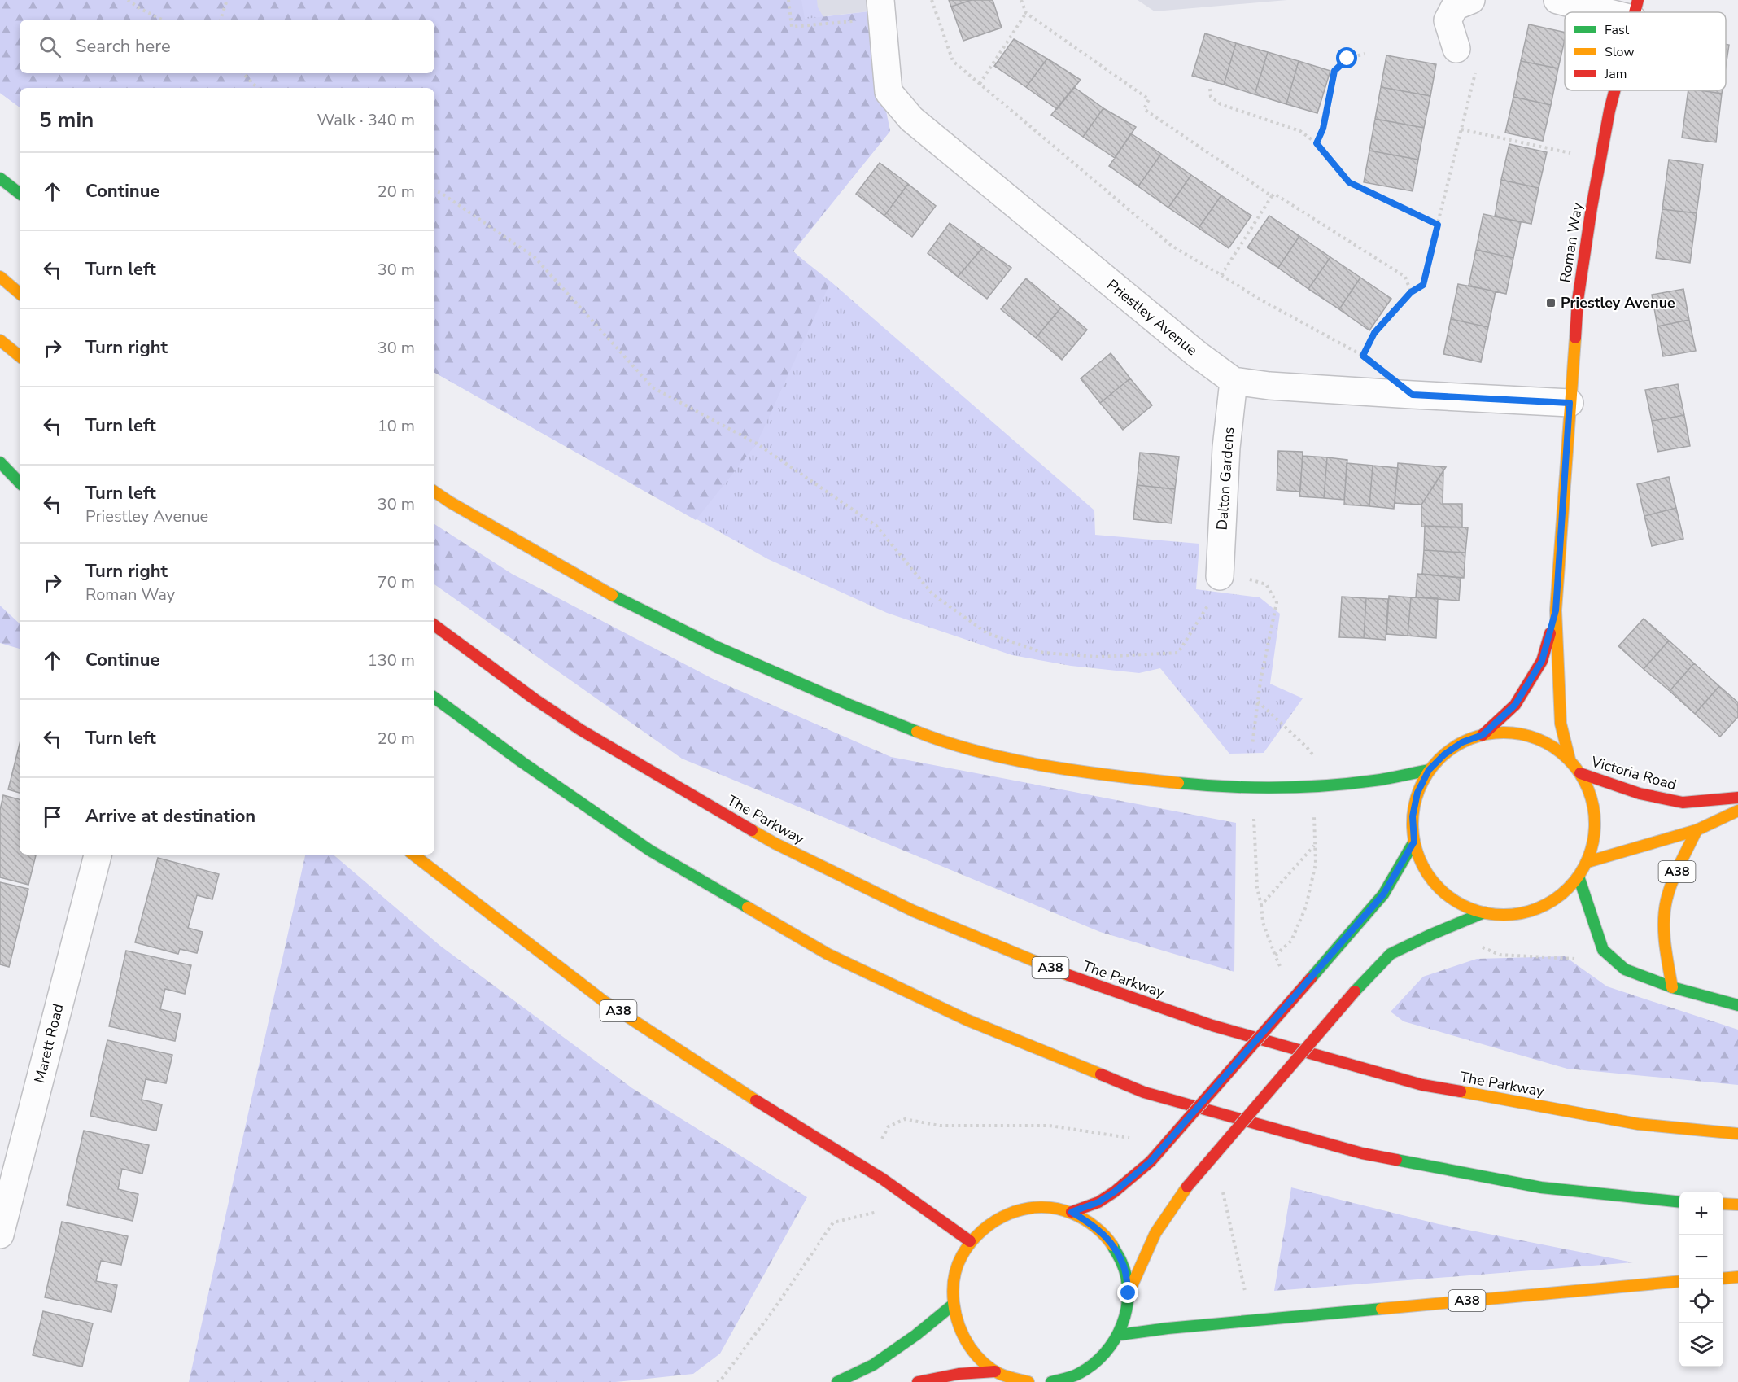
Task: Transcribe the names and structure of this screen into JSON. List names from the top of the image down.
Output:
{
  "streets": {
    "main road": [
      "Roman Way",
      "Victoria Road",
      "The Parkway",
      "A38"
    ],
    "street": ["Priestley Avenue", "Dalton Gardens", "Marett Road"]
  },
  "crossings": [
    ["Roman Way", "Priestley Avenue"],
    ["Priestley Avenue", "Dalton Gardens"]
  ],
  "places": {
    "transit": ["Priestley Avenue"]
  },
  "legend": ["Fast", "Slow", "Jam"],
  "page": {
    "search": "Search here",
    "heading": ["5 min", "Walk · 340 m"],
    "list": [
      ["Continue", "20 m"],
      ["Turn left", "30 m"],
      ["Turn right", "30 m"],
      ["Turn left", "10 m"],
      ["Turn left", "Priestley Avenue", "30 m"],
      ["Turn right", "Roman Way", "70 m"],
      ["Continue", "130 m"],
      ["Turn left", "20 m"],
      "Arrive at destination"
    ],
    "map_buttons": ["+", "−"]
  }
}
